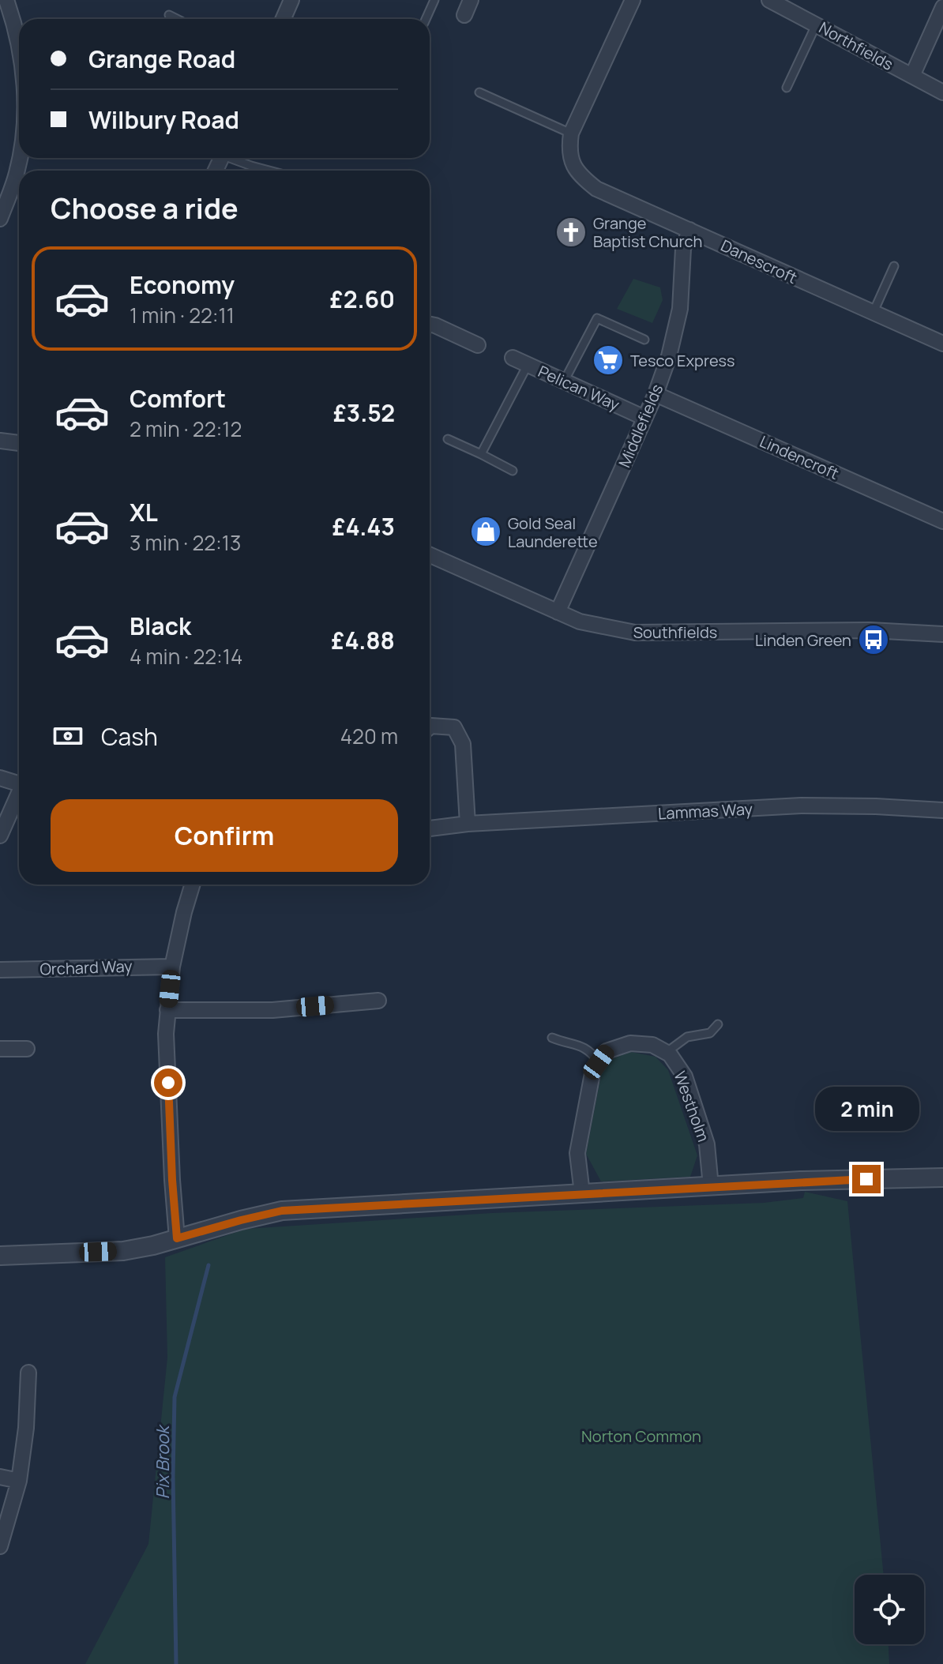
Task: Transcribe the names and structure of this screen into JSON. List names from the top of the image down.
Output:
{
  "streets": {
    "street": [
      "Northfields",
      "Danescroft",
      "Pelican Way",
      "Middlefields",
      "Lindencroft",
      "Southfields",
      "Lammas Way",
      "Orchard Way",
      "Westholm"
    ]
  },
  "crossings": [
    ["Danescroft", "Middlefields"],
    ["Pelican Way", "Middlefields"],
    ["Middlefields", "Lindencroft"],
    ["Middlefields", "Southfields"]
  ],
  "water": ["Pix Brook"],
  "parks": ["Norton Common"],
  "places": {
    "church": ["Grange Baptist Church"],
    "supermarket": ["Tesco Express"],
    "shop": ["Gold Seal Launderette"],
    "bus stop": ["Linden Green"]
  },
  "page": {
    "banner": ["Grange Road", "Wilbury Road"],
    "heading": "Choose a ride",
    "list": [
      {
        "name": "Economy",
        "note": "1 min · 22:11",
        "value": "£2.60"
      },
      {
        "name": "Comfort",
        "note": "2 min · 22:12",
        "value": "£3.52"
      },
      {
        "name": "XL",
        "note": "3 min · 22:13",
        "value": "£4.43"
      },
      {
        "name": "Black",
        "note": "4 min · 22:14",
        "value": "£4.88"
      }
    ],
    "pay": ["Cash", "420 m"],
    "buttons": "Confirm",
    "bubble": "2 min"
  }
}
